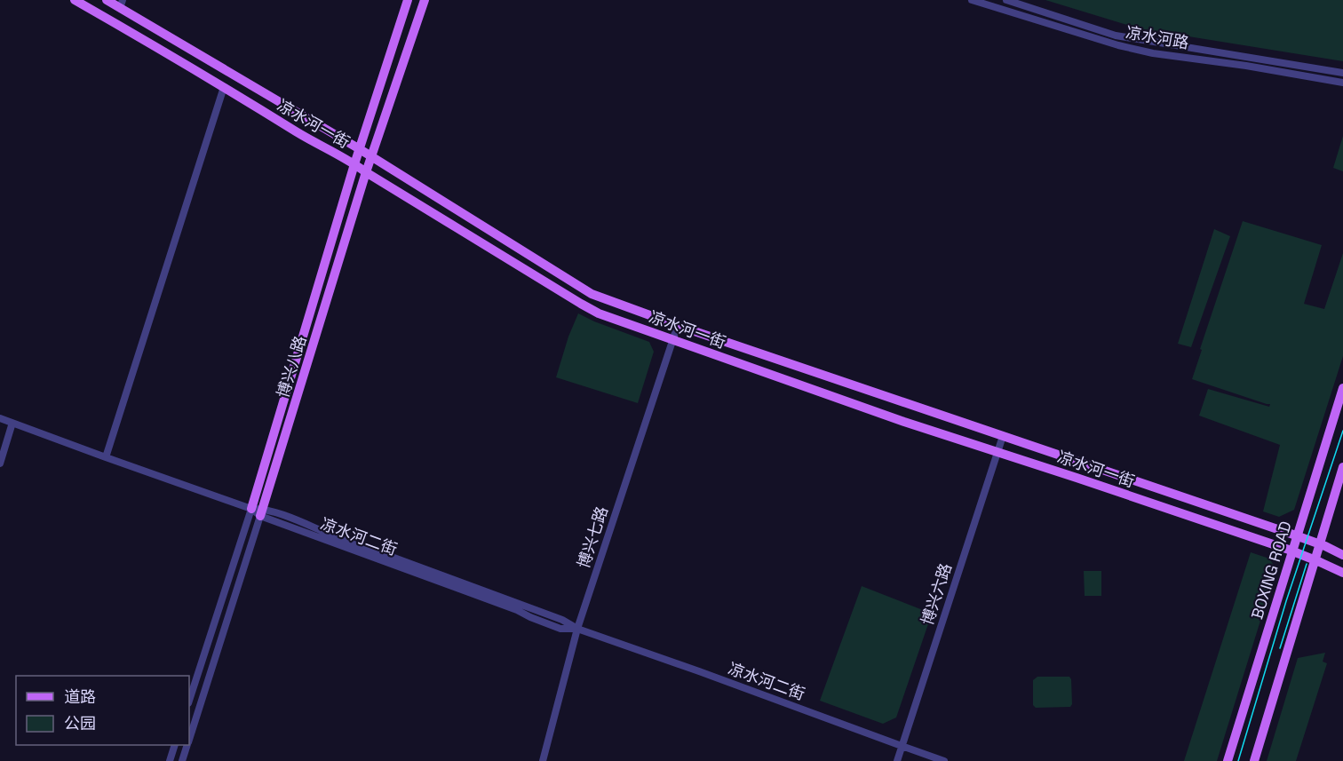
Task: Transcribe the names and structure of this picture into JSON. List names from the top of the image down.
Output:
{
  "streets": {
    "main road": ["凉水河一街", "博兴八路", "BOXING ROAD"],
    "street": [
      "凉水河路",
      "凉水河二街",
      "博兴七路",
      "博兴六路"
    ]
  },
  "crossings": [
    ["凉水河一街", "博兴八路"],
    ["凉水河一街", "博兴七路"],
    ["凉水河一街", "BOXING ROAD"],
    ["凉水河一街", "博兴六路"],
    ["博兴八路", "凉水河二街"],
    ["凉水河二街", "博兴七路"],
    ["凉水河二街", "博兴六路"]
  ],
  "legend": ["道路", "公园"]
}
